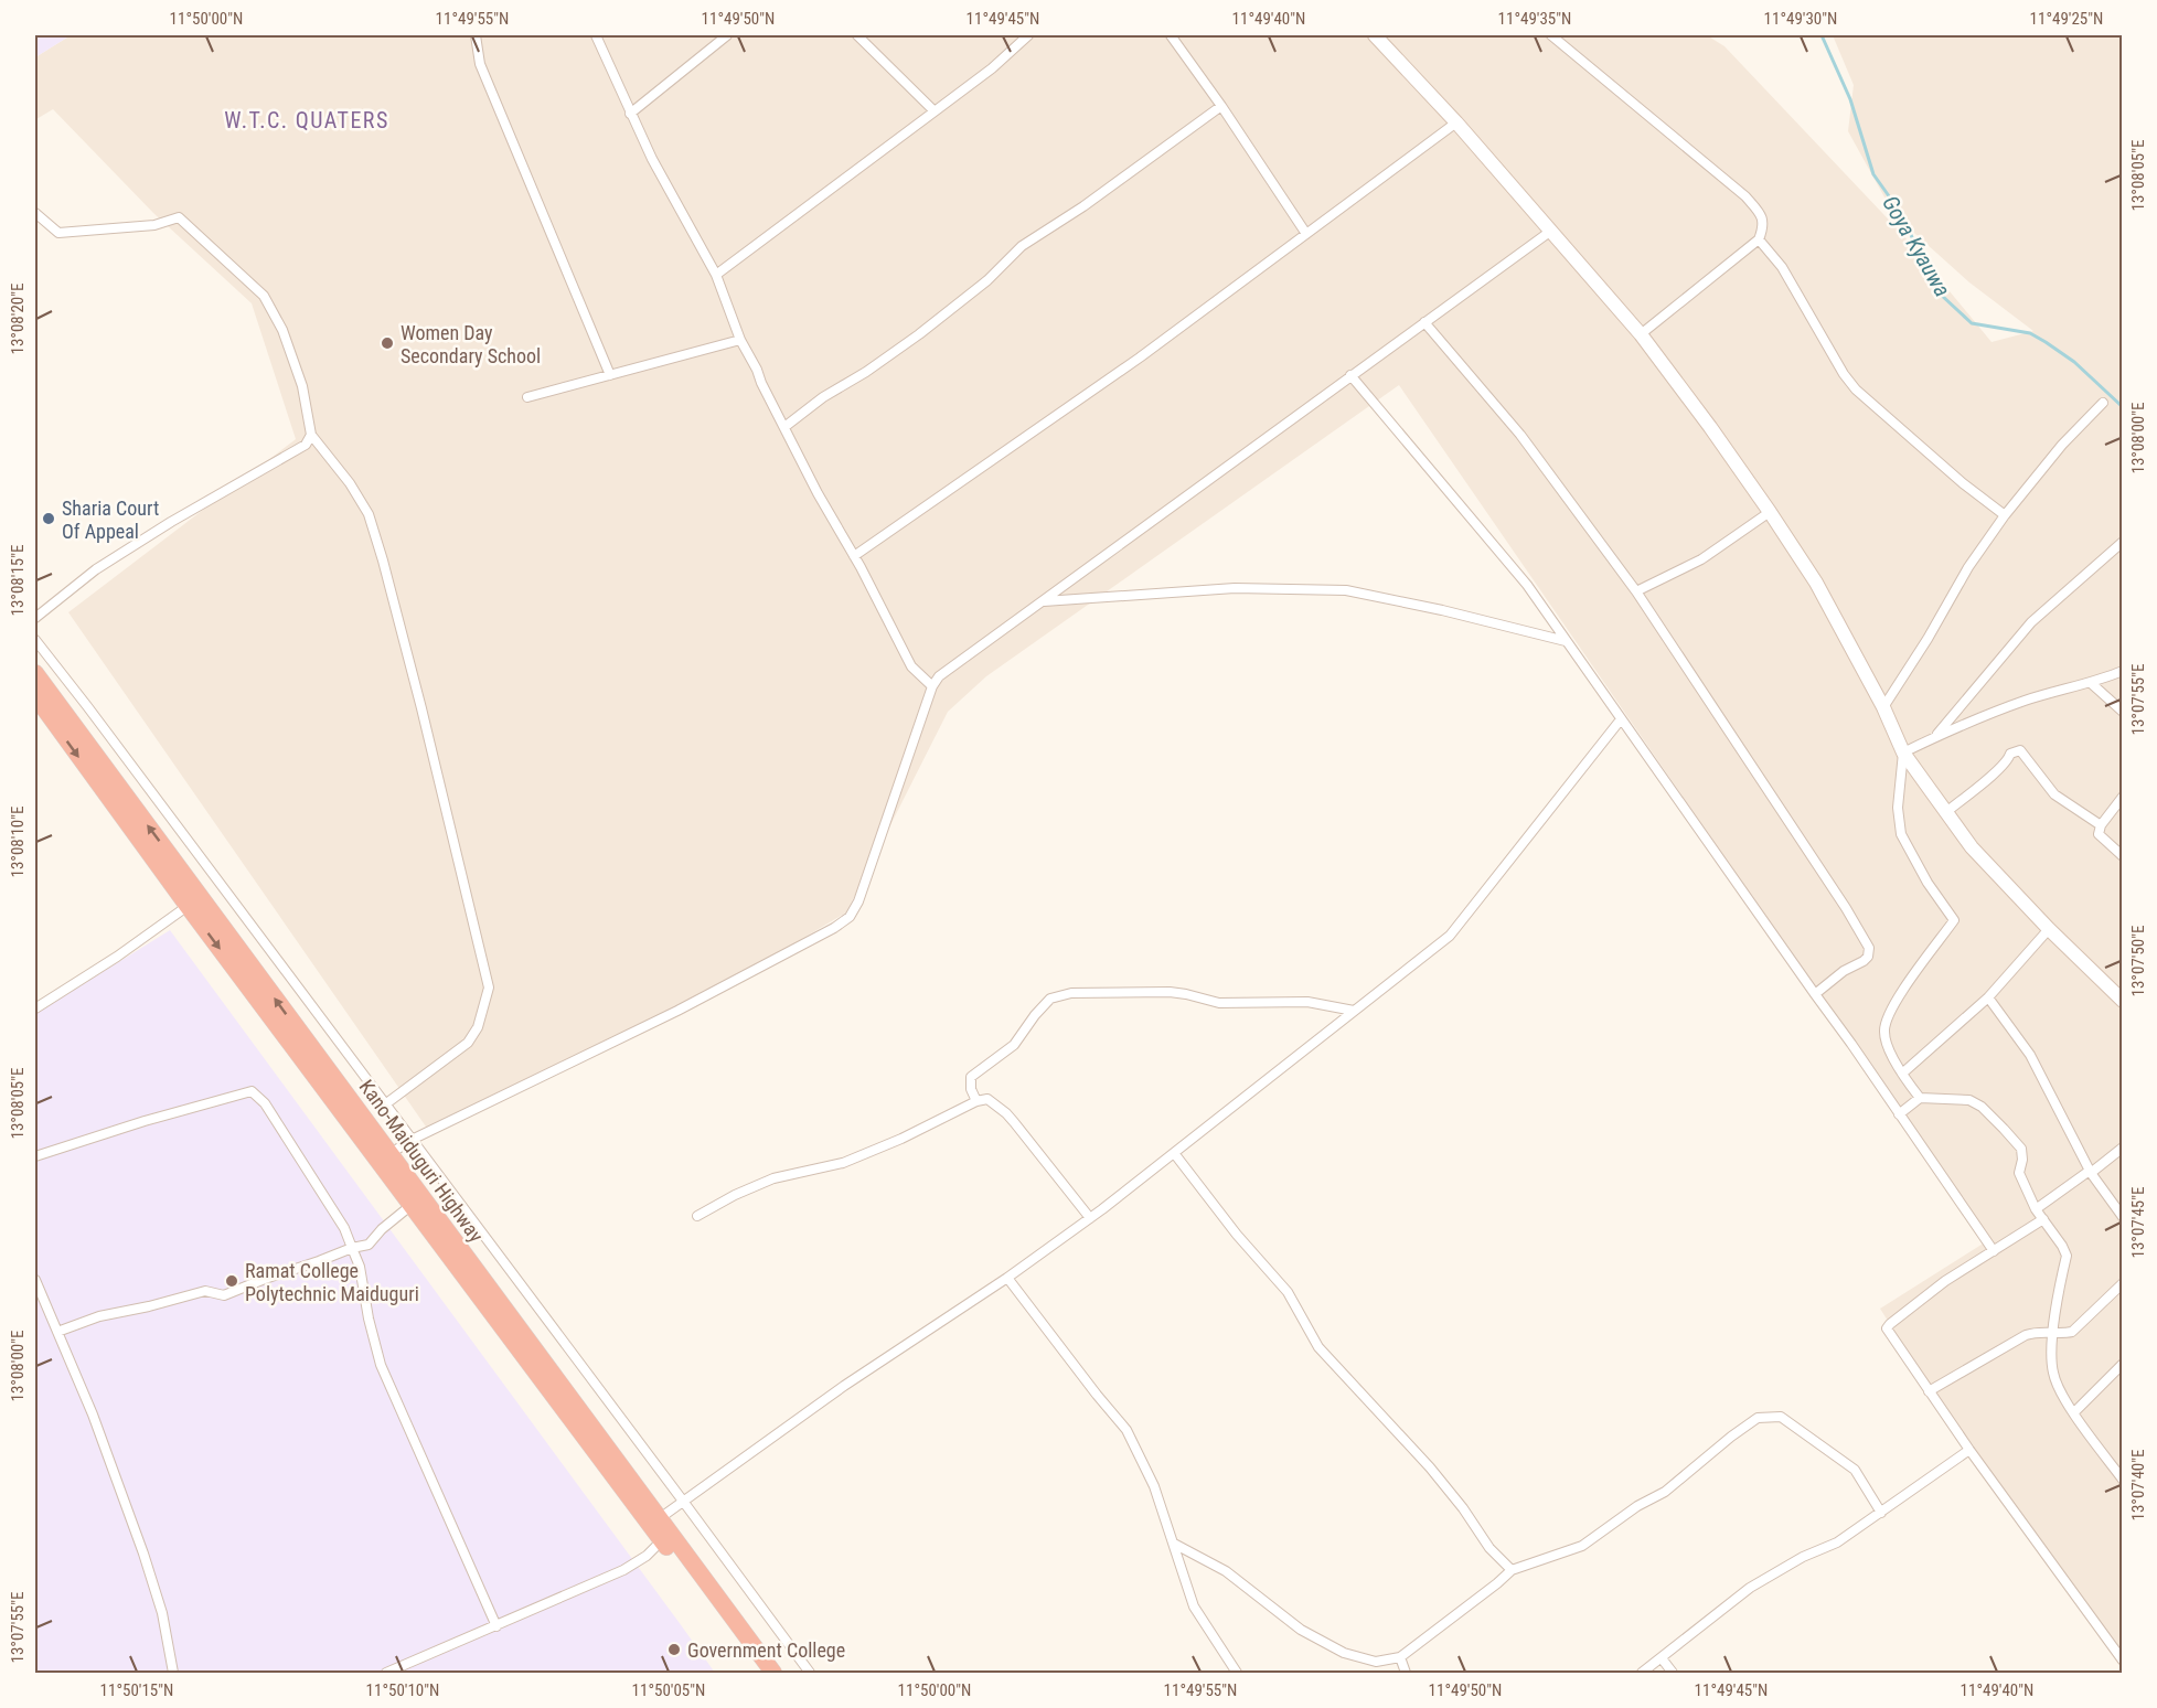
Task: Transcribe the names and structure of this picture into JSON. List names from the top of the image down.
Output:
{
  "streets": {
    "highway": ["Kano-Maiduguri Highway"]
  },
  "districts": ["W.T.C. QUATERS"],
  "water": ["Goya Kyauwa"],
  "places": [
    "Women Day Secondary School",
    "Sharia Court Of Appeal",
    "Ramat College Polytechnic Maiduguri",
    "Government College"
  ],
  "coordinates": [
    "11°50'00\"N",
    "11°49'55\"N",
    "11°49'50\"N",
    "11°49'45\"N",
    "11°49'40\"N",
    "11°49'35\"N",
    "11°49'30\"N",
    "11°49'25\"N",
    "13°08'05\"E",
    "13°08'20\"E",
    "13°08'00\"E",
    "13°08'15\"E",
    "13°07'55\"E",
    "13°08'10\"E",
    "13°07'50\"E",
    "13°07'45\"E",
    "13°07'40\"E",
    "11°50'15\"N",
    "11°50'10\"N",
    "11°50'05\"N"
  ]
}
